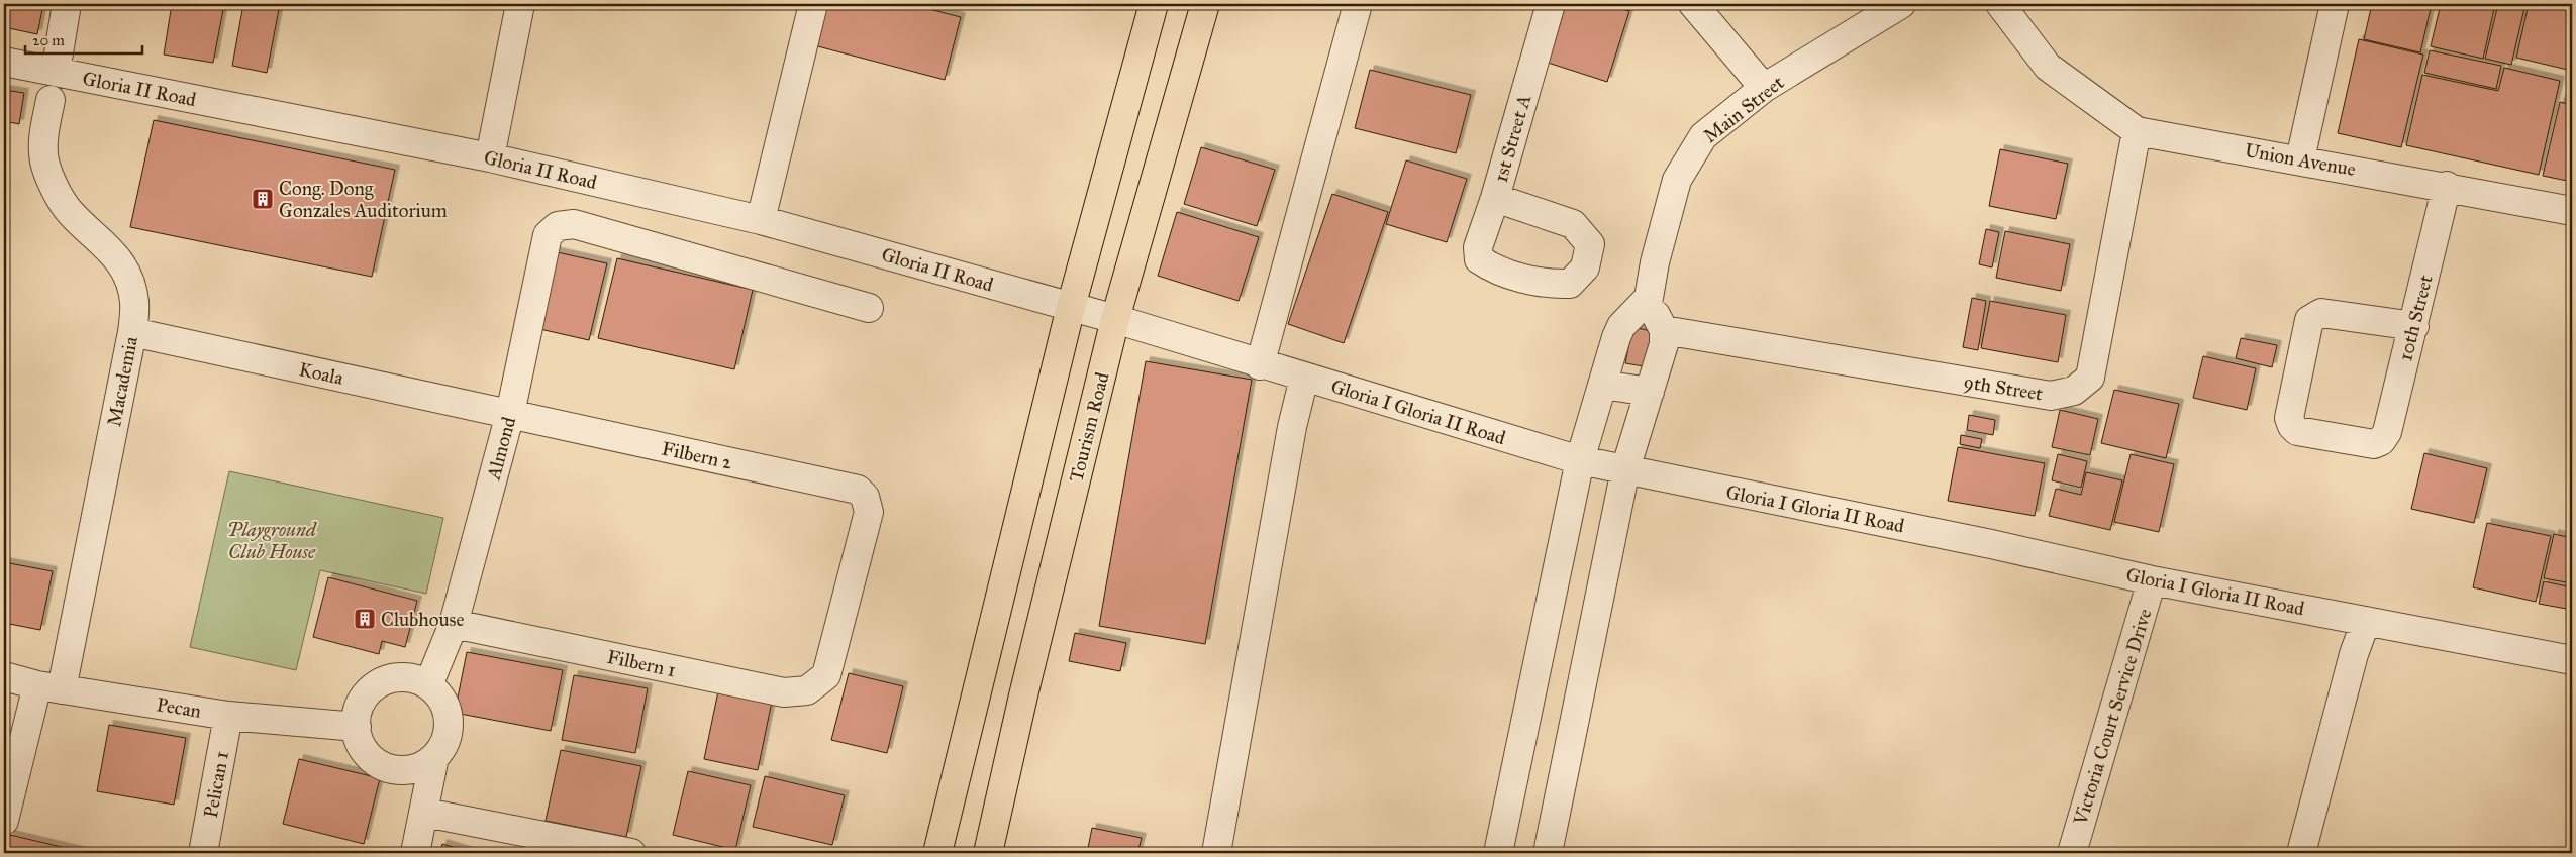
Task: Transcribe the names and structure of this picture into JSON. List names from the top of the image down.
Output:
{
  "streets": {
    "main road": ["Tourism Road"],
    "street": [
      "Gloria II Road",
      "Main Street",
      "1st Street A",
      "Union Avenue",
      "10th Street",
      "Koala",
      "Macademia",
      "9th Street",
      "Gloria I Gloria II Road",
      "Almond",
      "Filbern 2",
      "Filbern 1",
      "Pecan",
      "Victoria Court Service Drive",
      "Pelican 1"
    ]
  },
  "crossings": [
    ["Gloria II Road", "Gloria I Gloria II Road"],
    ["Union Avenue", "10th Street"],
    ["Union Avenue", "9th Street"],
    ["Koala", "Macademia"],
    ["Koala", "Almond"],
    ["Koala", "Filbern 2"],
    ["Macademia", "Pecan"],
    ["Gloria I Gloria II Road", "Tourism Road"],
    ["Gloria I Gloria II Road", "Victoria Court Service Drive"],
    ["Almond", "Filbern 2"],
    ["Almond", "Filbern 1"],
    ["Almond", "Pecan"],
    ["Filbern 2", "Filbern 1"],
    ["Pecan", "Pelican 1"]
  ],
  "parks": ["Playground Club House"],
  "places": {
    "building": ["Cong. Dong Gonzales Auditorium", "Clubhouse"]
  },
  "scale_bar": "20 m"
}
